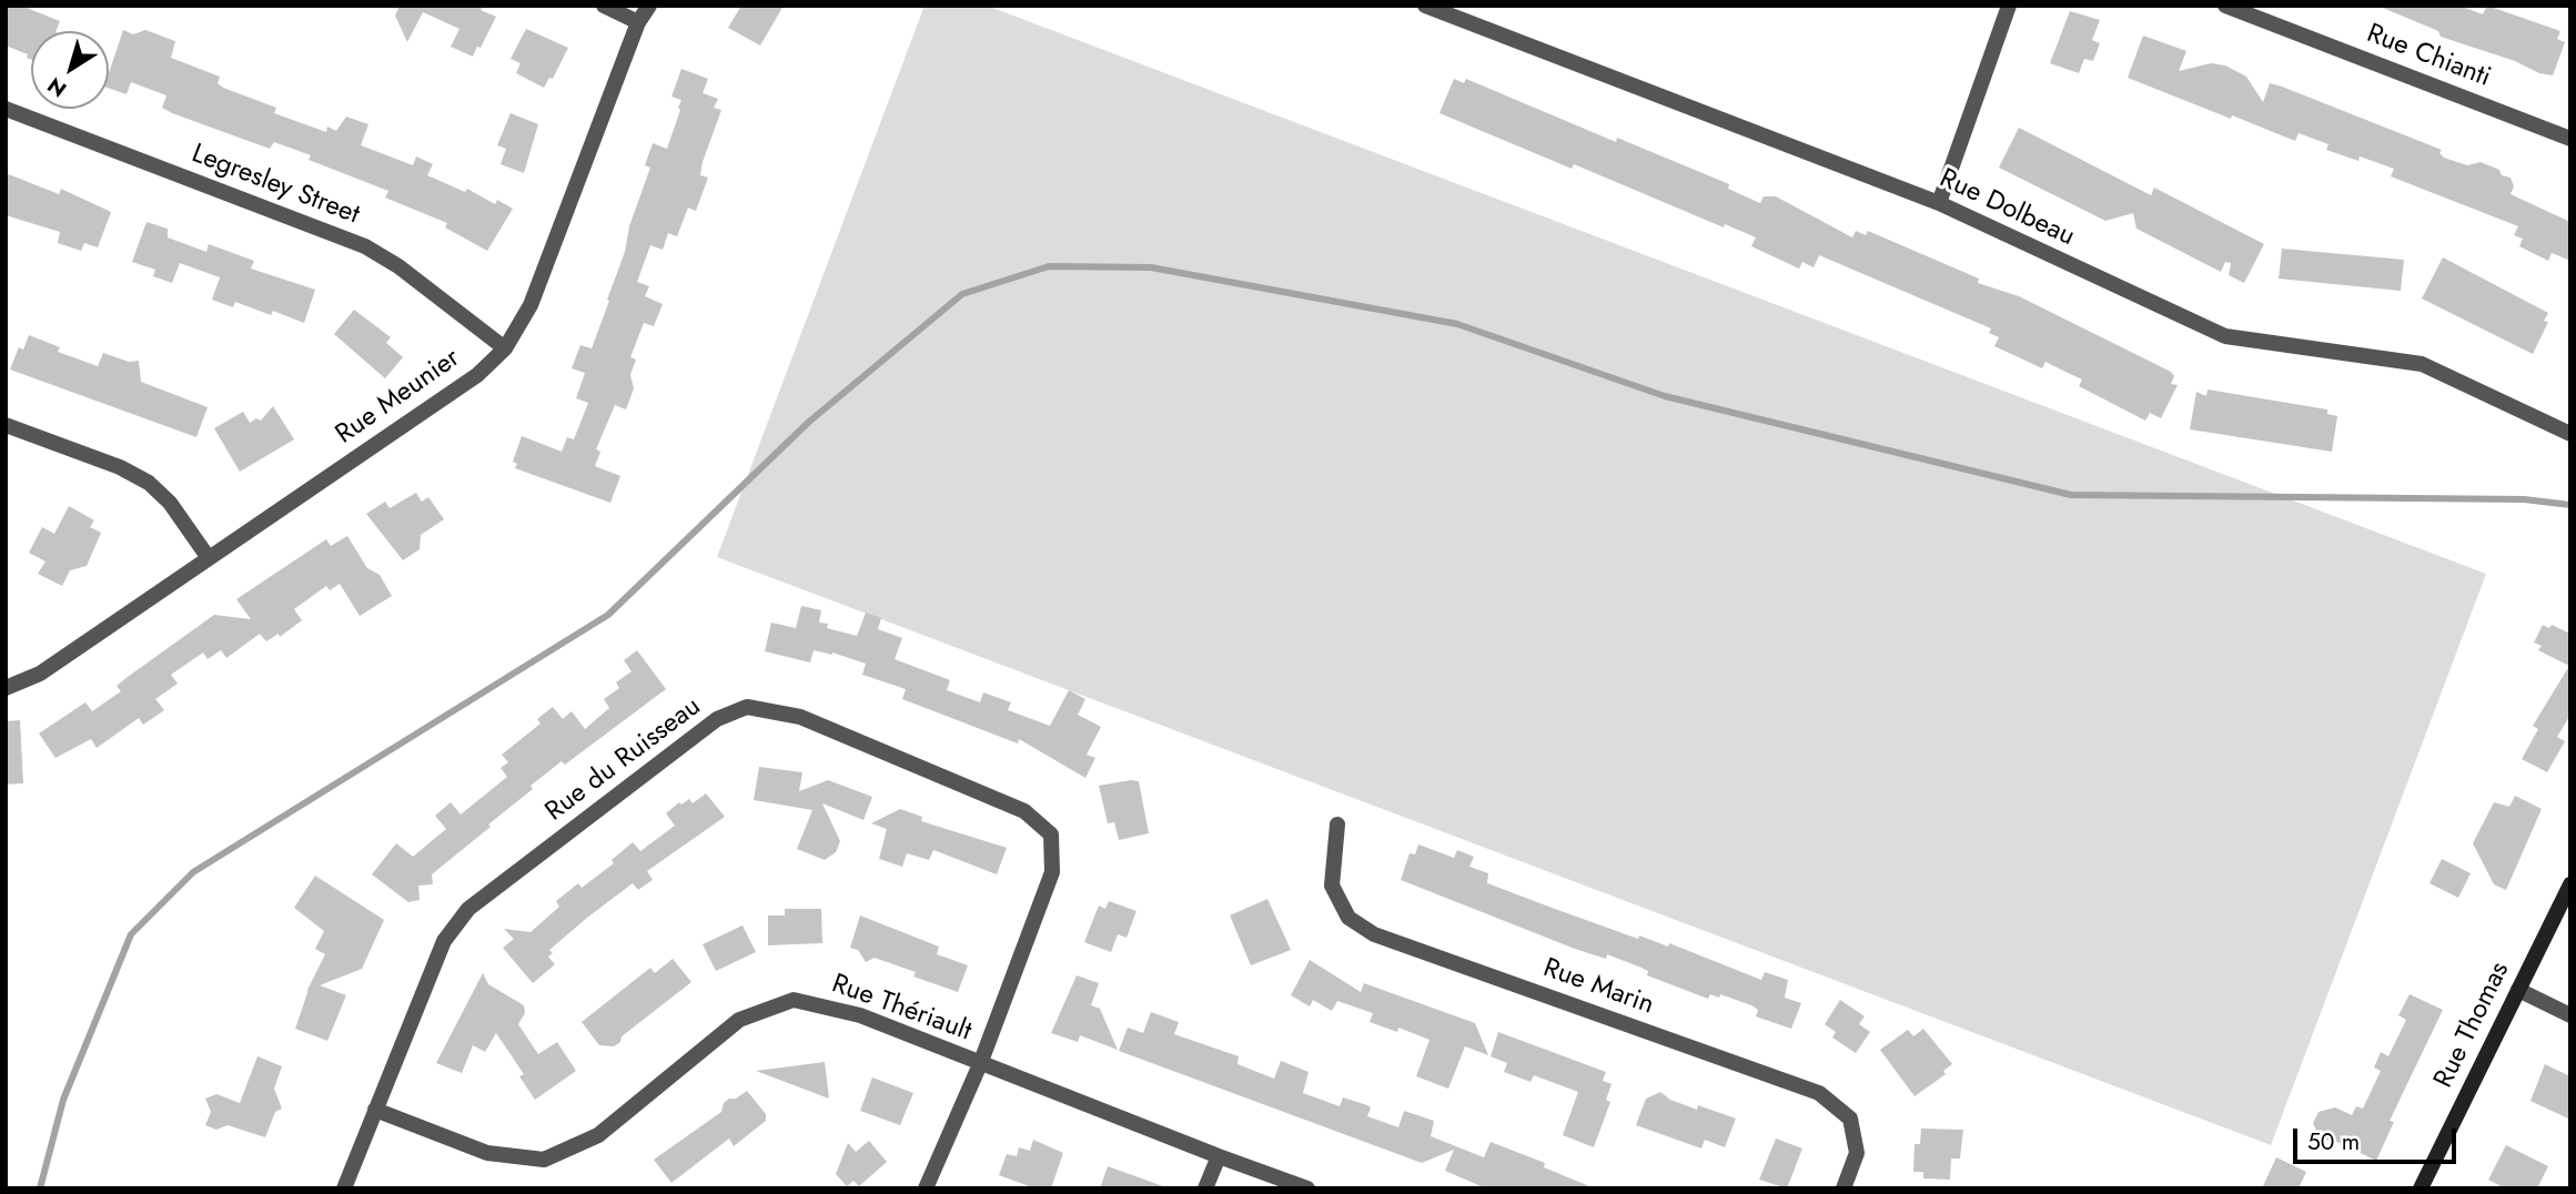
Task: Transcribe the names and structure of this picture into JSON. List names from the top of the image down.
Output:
{
  "streets": {
    "street": [
      "Rue Chianti",
      "Legresley Street",
      "Rue Dolbeau",
      "Rue Meunier",
      "Rue du Ruisseau",
      "Rue Marin",
      "Rue Thériault",
      "Rue Thomas"
    ]
  },
  "crossings": [
    ["Legresley Street", "Rue Meunier"],
    ["Rue du Ruisseau", "Rue Thériault"]
  ],
  "scale_bar": "50 m",
  "north": "bottom left"
}
